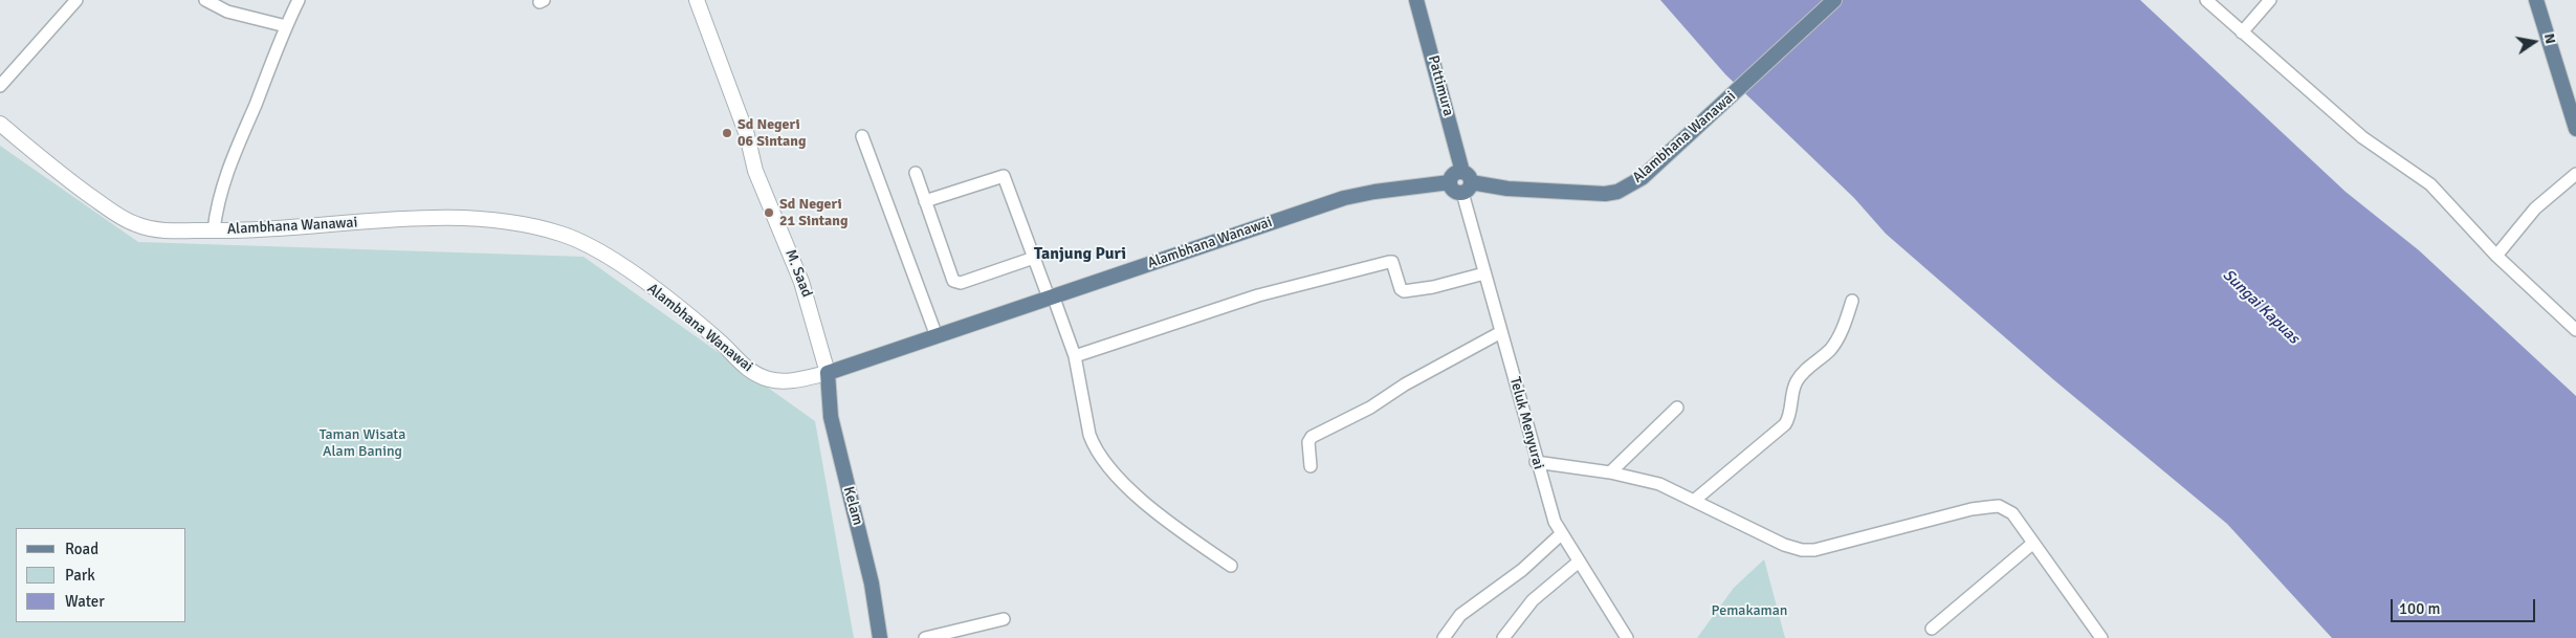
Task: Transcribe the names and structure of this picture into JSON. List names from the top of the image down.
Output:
{
  "streets": {
    "main road": ["Pattimura", "Alambhana Wanawai", "Kelam"],
    "street": ["M. Saad", "Teluk Menyurai"]
  },
  "crossings": [
    ["Pattimura", "Alambhana Wanawai"],
    ["Pattimura", "Teluk Menyurai"],
    ["Alambhana Wanawai", "M. Saad"],
    ["Alambhana Wanawai", "Teluk Menyurai"],
    ["Alambhana Wanawai", "Kelam"],
    ["M. Saad", "Kelam"]
  ],
  "districts": ["Tanjung Puri"],
  "water": ["Sungai Kapuas"],
  "parks": ["Taman Wisata Alam Baning", "Pemakaman"],
  "places": ["Sd Negeri 06 Sintang", "Sd Negeri 21 Sintang"],
  "legend": ["Road", "Park", "Water"],
  "scale_bar": "100 m",
  "north": "right"
}
